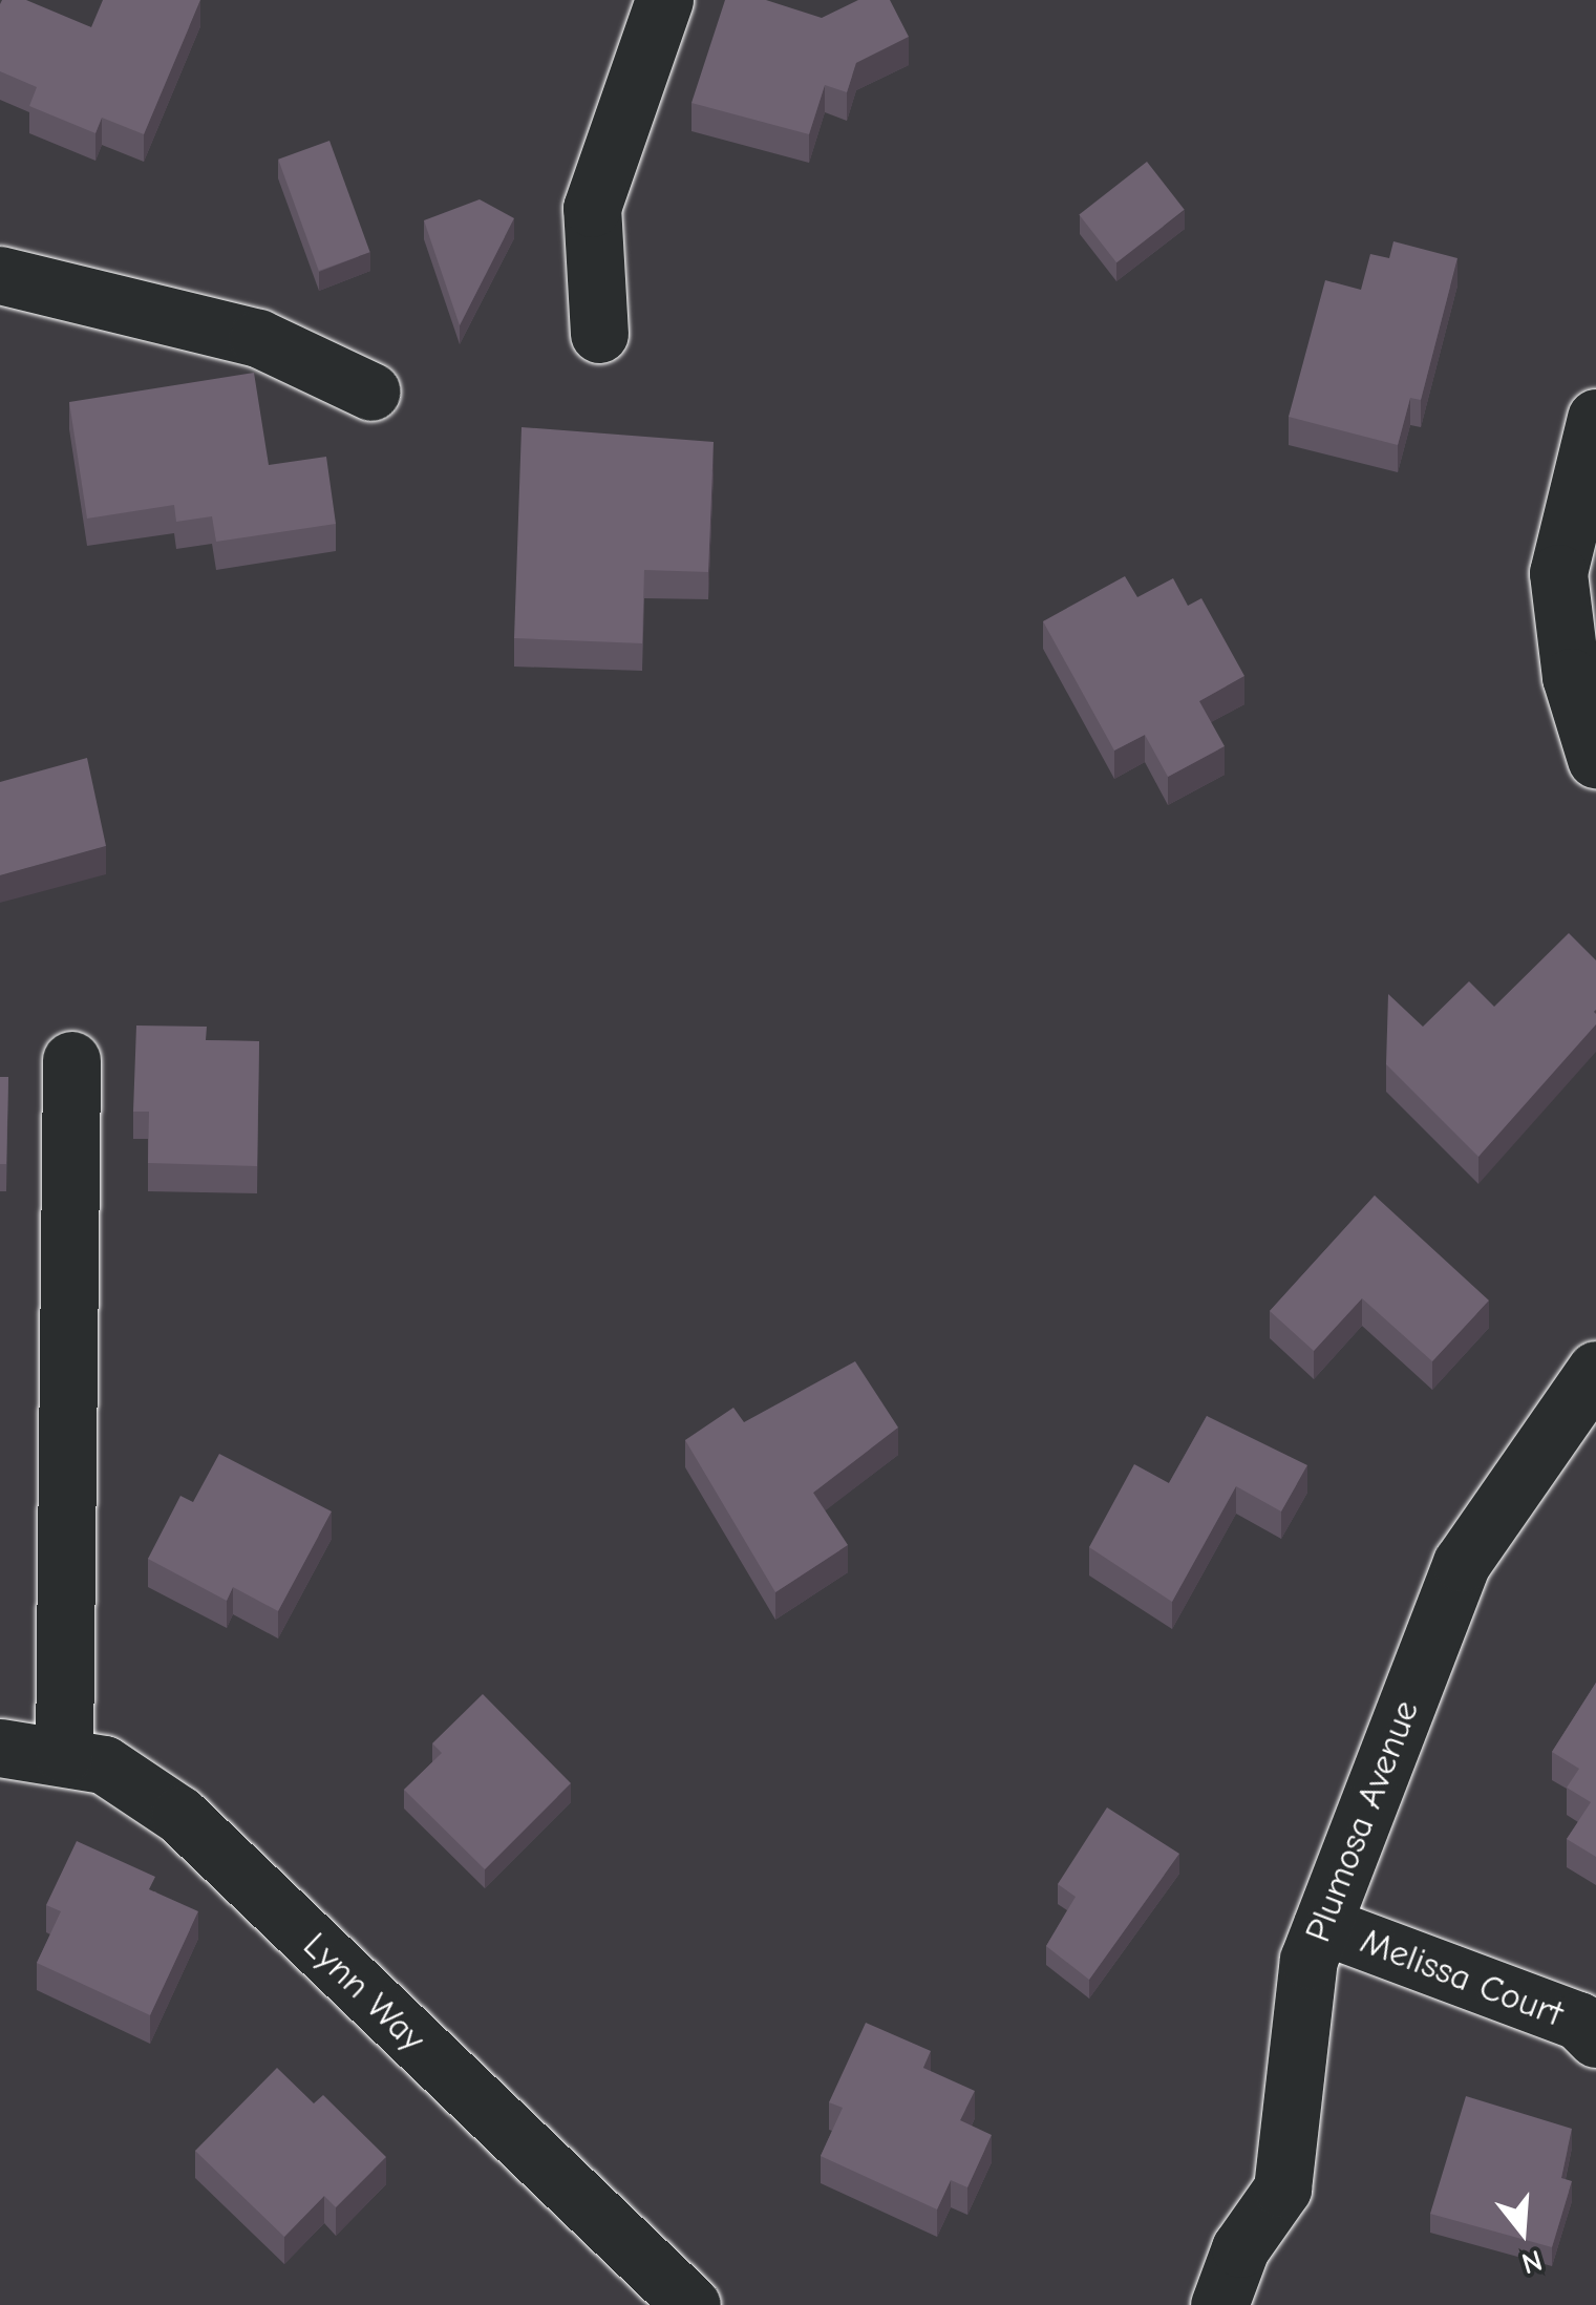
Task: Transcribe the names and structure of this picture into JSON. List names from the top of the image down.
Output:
{
  "streets": {
    "street": ["Plumosa Avenue", "Melissa Court", "Lynn Way"]
  },
  "crossings": [
    ["Plumosa Avenue", "Melissa Court"]
  ],
  "north": "bottom"
}
